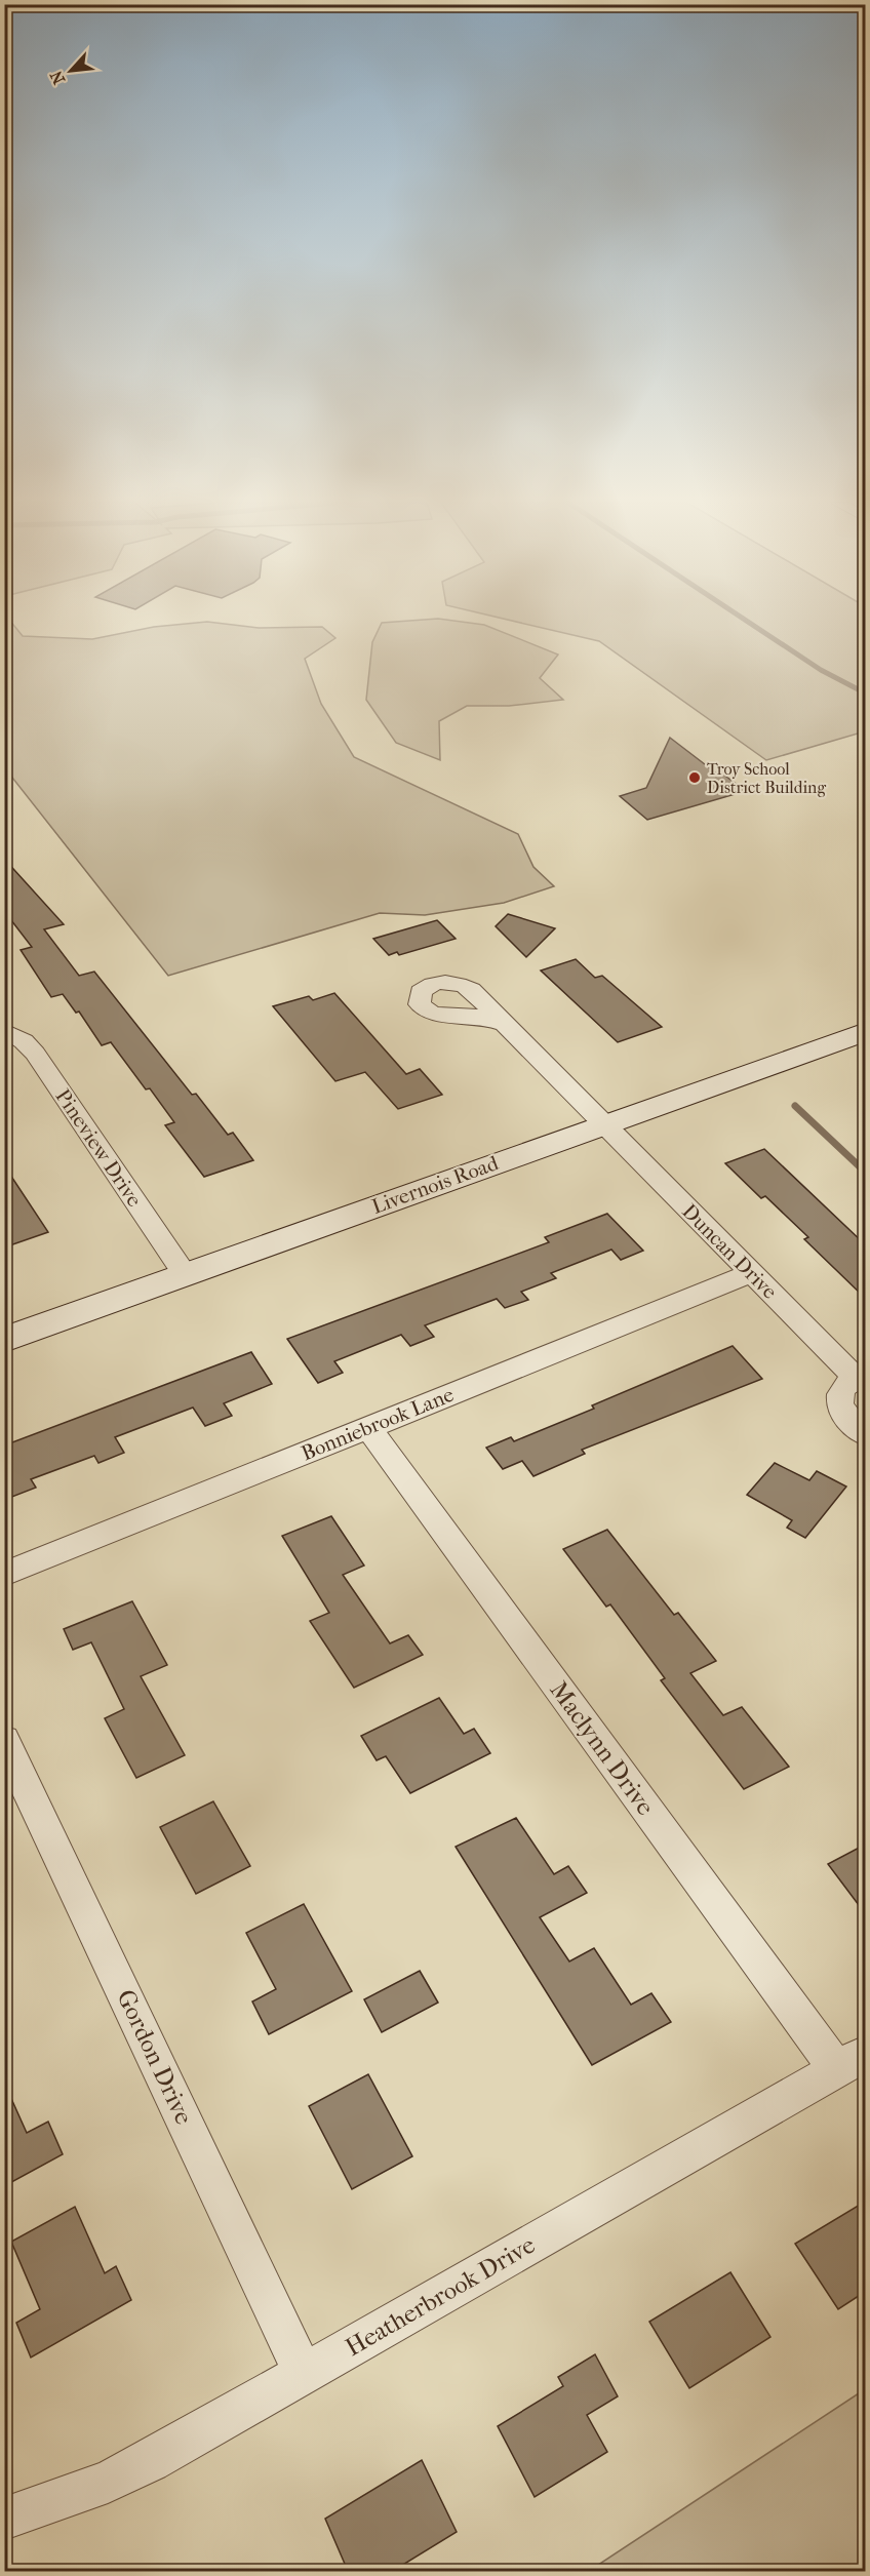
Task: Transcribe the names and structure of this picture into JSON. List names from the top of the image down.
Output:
{
  "streets": {
    "main road": ["Livernois Road"],
    "street": [
      "Pineview Drive",
      "Duncan Drive",
      "Bonniebrook Lane",
      "Maclynn Drive",
      "Gordon Drive",
      "Heatherbrook Drive"
    ]
  },
  "crossings": [
    ["Pineview Drive", "Livernois Road"],
    ["Livernois Road", "Duncan Drive"],
    ["Duncan Drive", "Bonniebrook Lane"],
    ["Bonniebrook Lane", "Maclynn Drive"],
    ["Maclynn Drive", "Heatherbrook Drive"],
    ["Gordon Drive", "Heatherbrook Drive"]
  ],
  "places": ["Troy School District Building"],
  "north": "bottom left"
}
